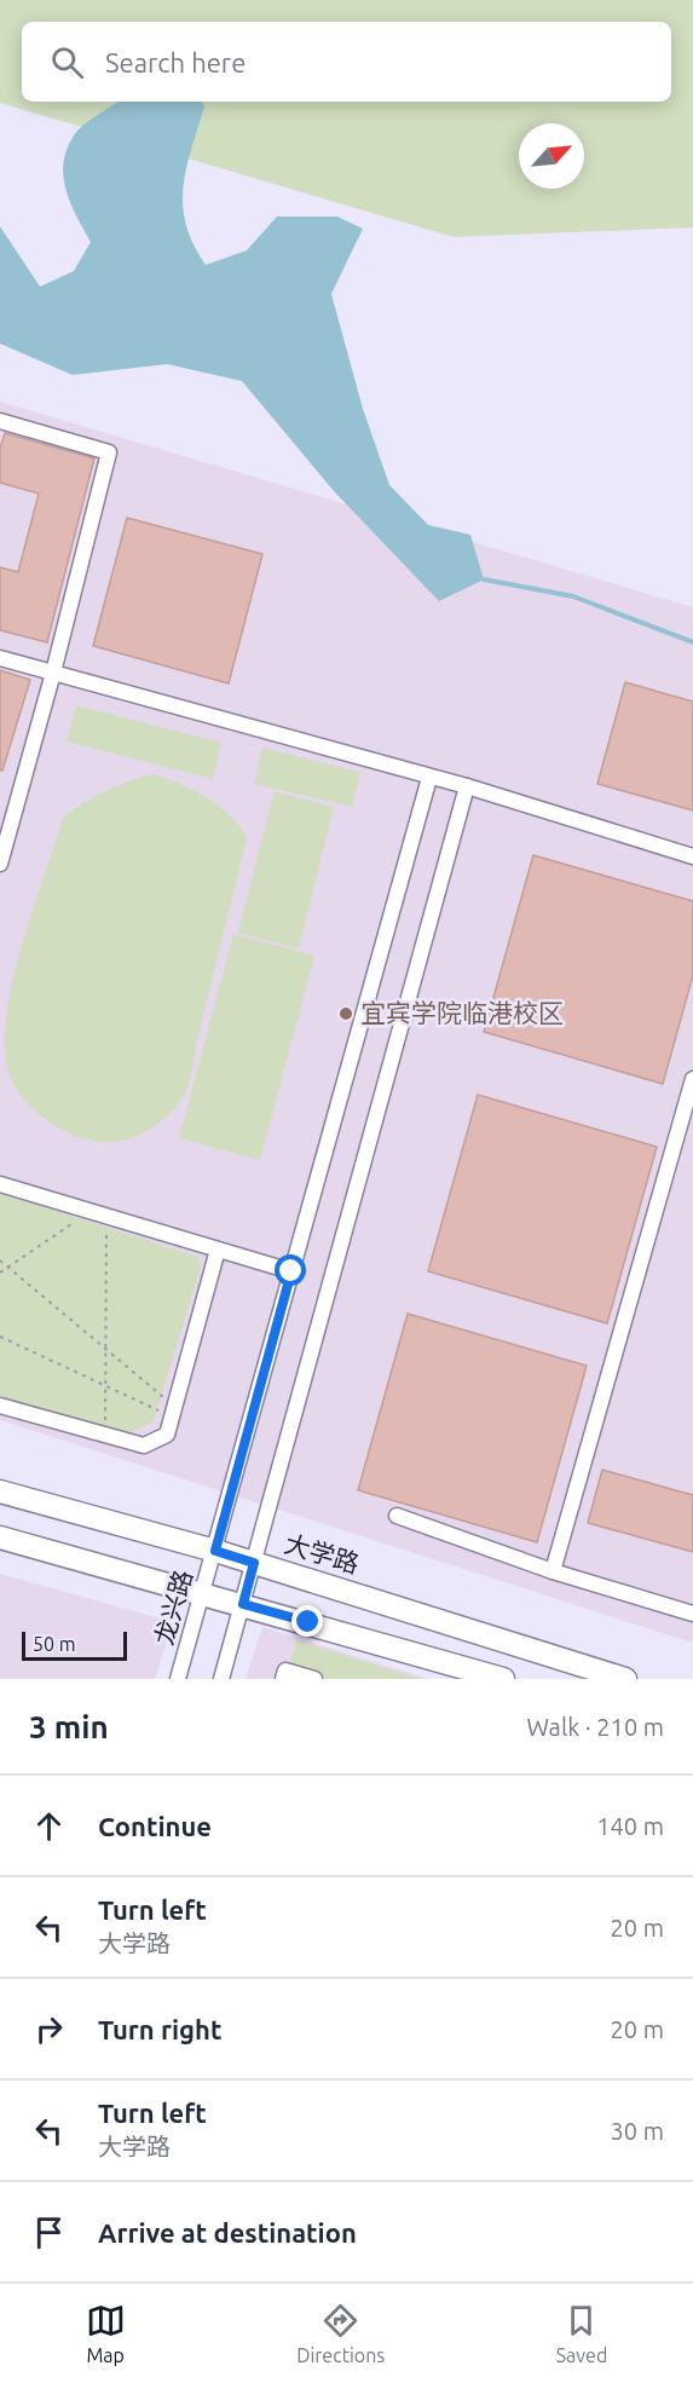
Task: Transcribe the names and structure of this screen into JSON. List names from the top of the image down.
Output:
{
  "streets": {
    "main road": ["大学路"],
    "street": ["龙兴路"]
  },
  "crossings": [
    ["大学路", "龙兴路"]
  ],
  "places": ["宜宾学院临港校区"],
  "scale_bar": "50 m",
  "north": "top right",
  "page": {
    "search": "Search here",
    "scale": "50 m",
    "heading": ["3 min", "Walk · 210 m"],
    "list": [
      ["Continue", "140 m"],
      ["Turn left", "大学路", "20 m"],
      ["Turn right", "20 m"],
      ["Turn left", "大学路", "30 m"],
      "Arrive at destination"
    ],
    "nav": ["Map", "Directions", "Saved"]
  }
}
